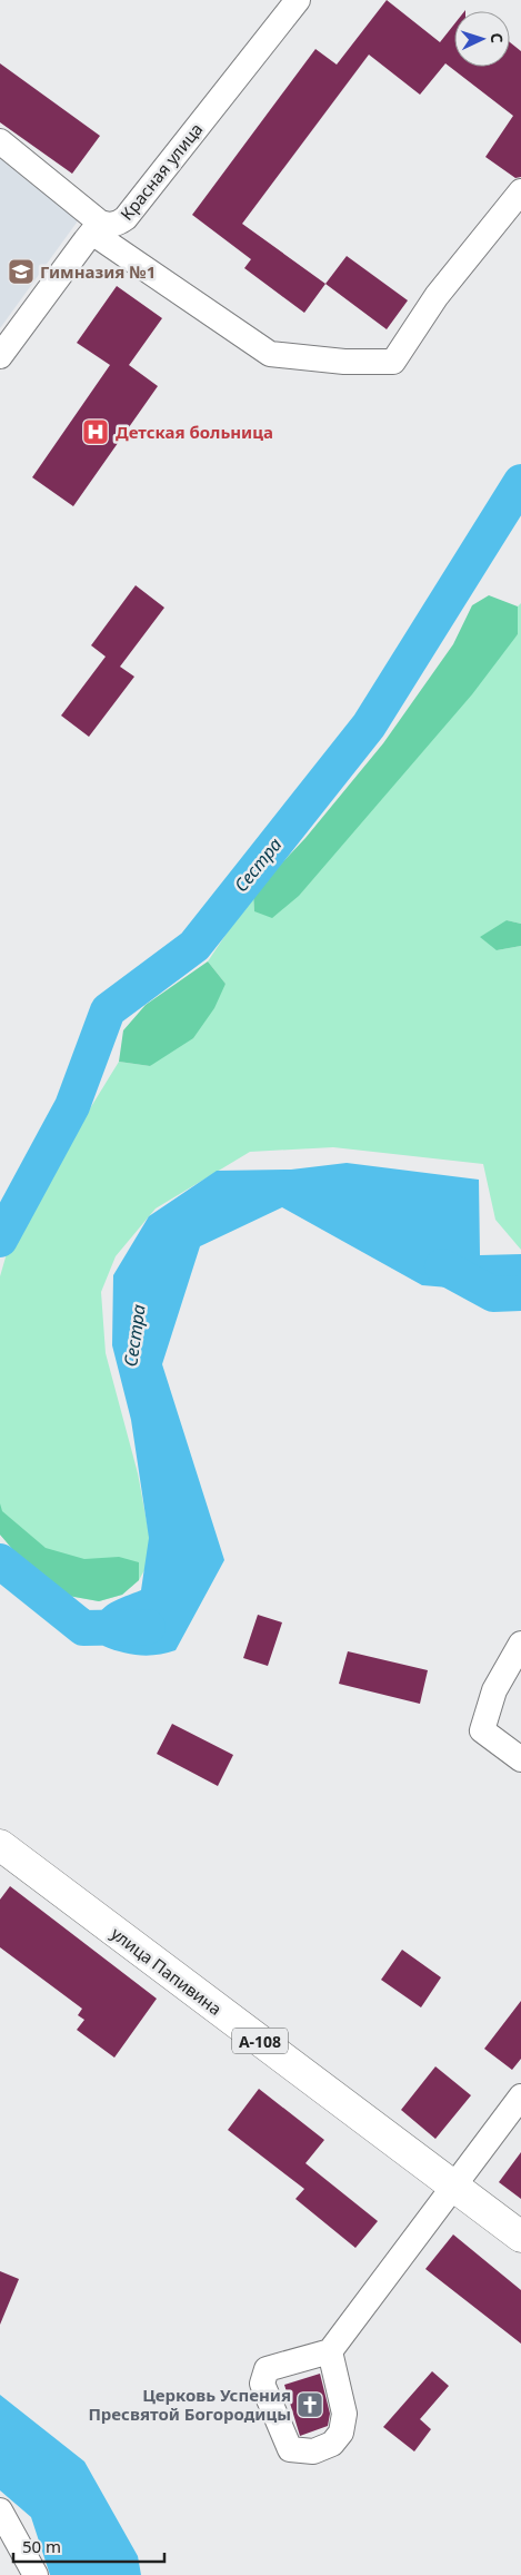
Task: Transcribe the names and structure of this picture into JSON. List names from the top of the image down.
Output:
{
  "streets": {
    "highway": ["улица Папивина", "А-108"],
    "street": ["Красная улица"]
  },
  "water": ["Сестра"],
  "places": {
    "school or university": ["Гимназия №1"],
    "hospital": ["Детская больница"],
    "church": ["Церковь Успения Пресвятой Богородицы"]
  },
  "scale_bar": "50 m",
  "north": "right"
}
